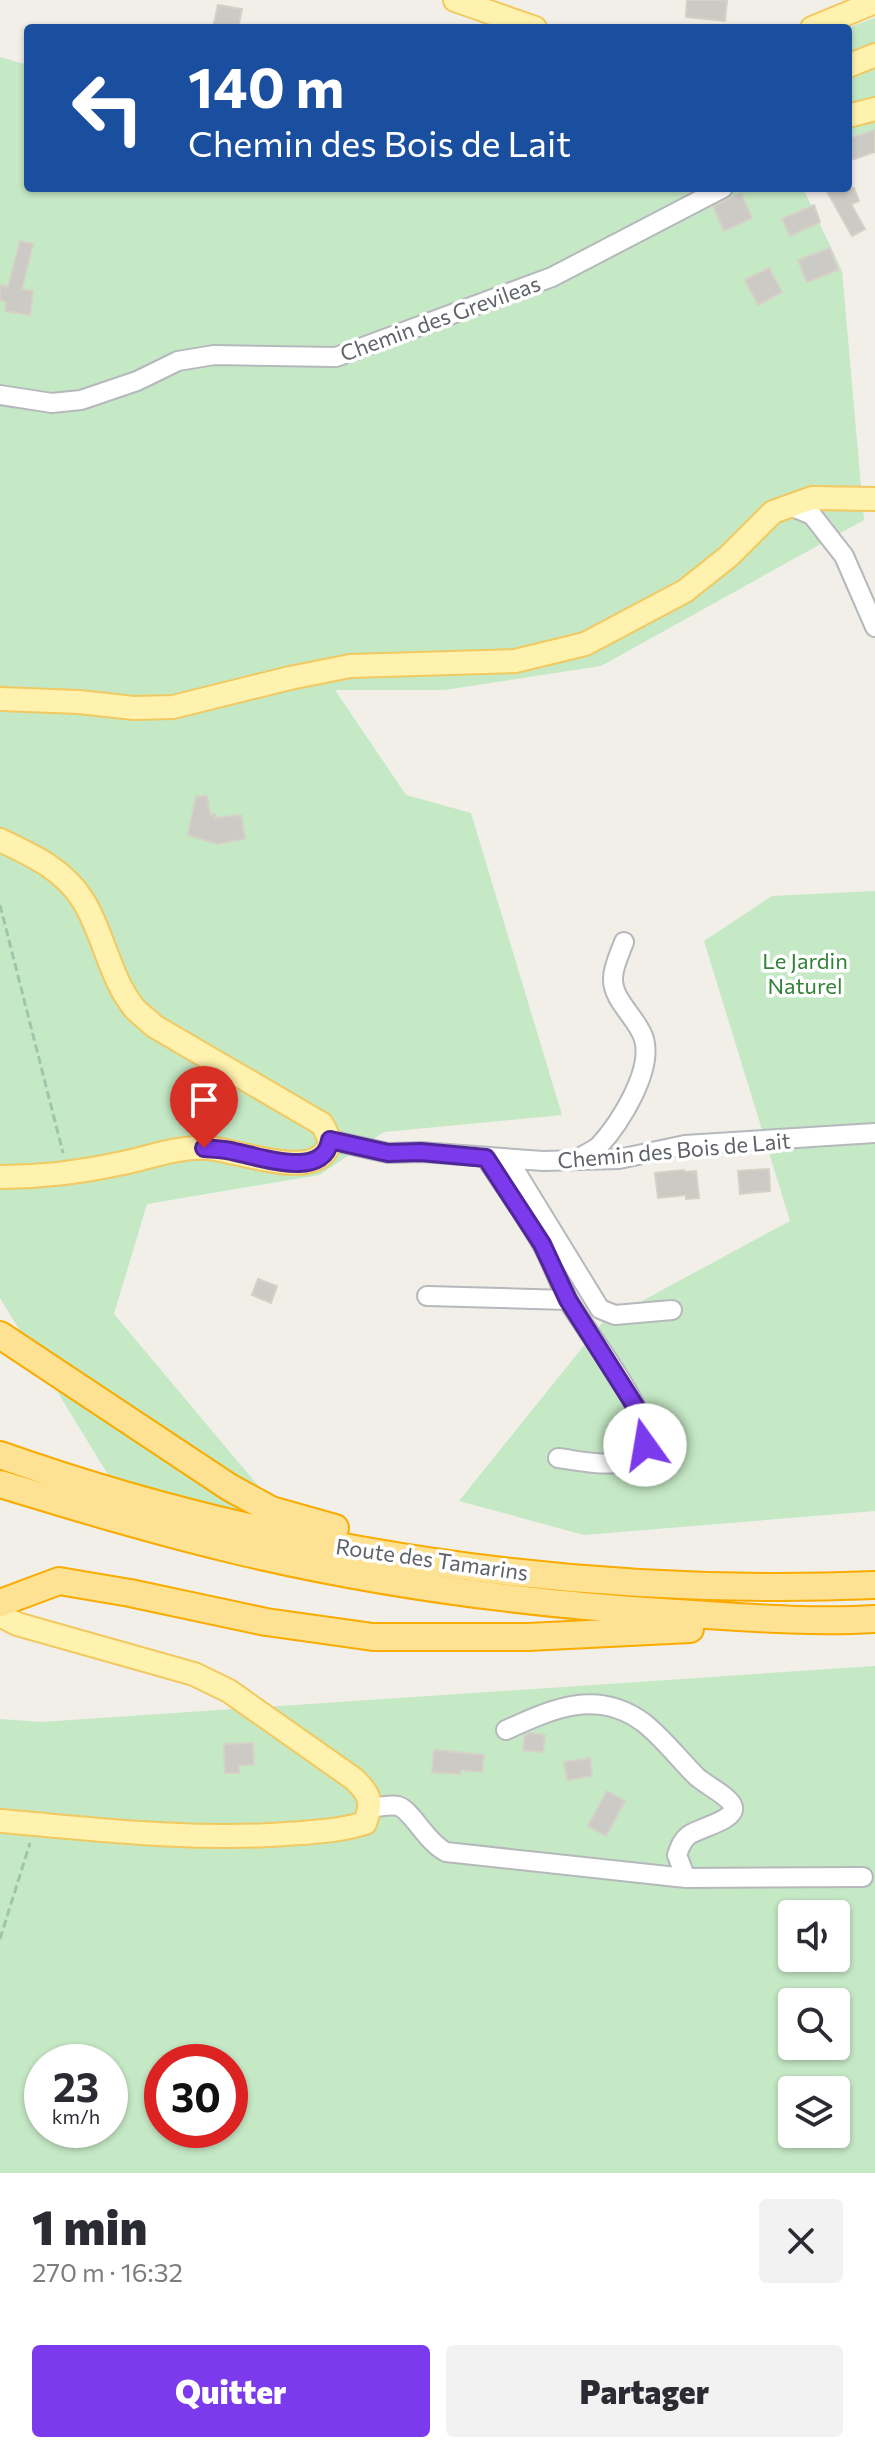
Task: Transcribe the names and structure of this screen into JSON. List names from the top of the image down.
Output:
{
  "streets": {
    "highway": ["Route des Tamarins"],
    "street": ["Chemin des Grevileas", "Chemin des Bois de Lait"]
  },
  "parks": ["Le Jardin Naturel"],
  "page": {
    "turn": ["140 m", "Chemin des Bois de Lait"],
    "speed": "23 km/h",
    "limit": "30",
    "heading": ["1 min", "270 m · 16:32"],
    "buttons": ["Quitter", "Partager"]
  }
}
